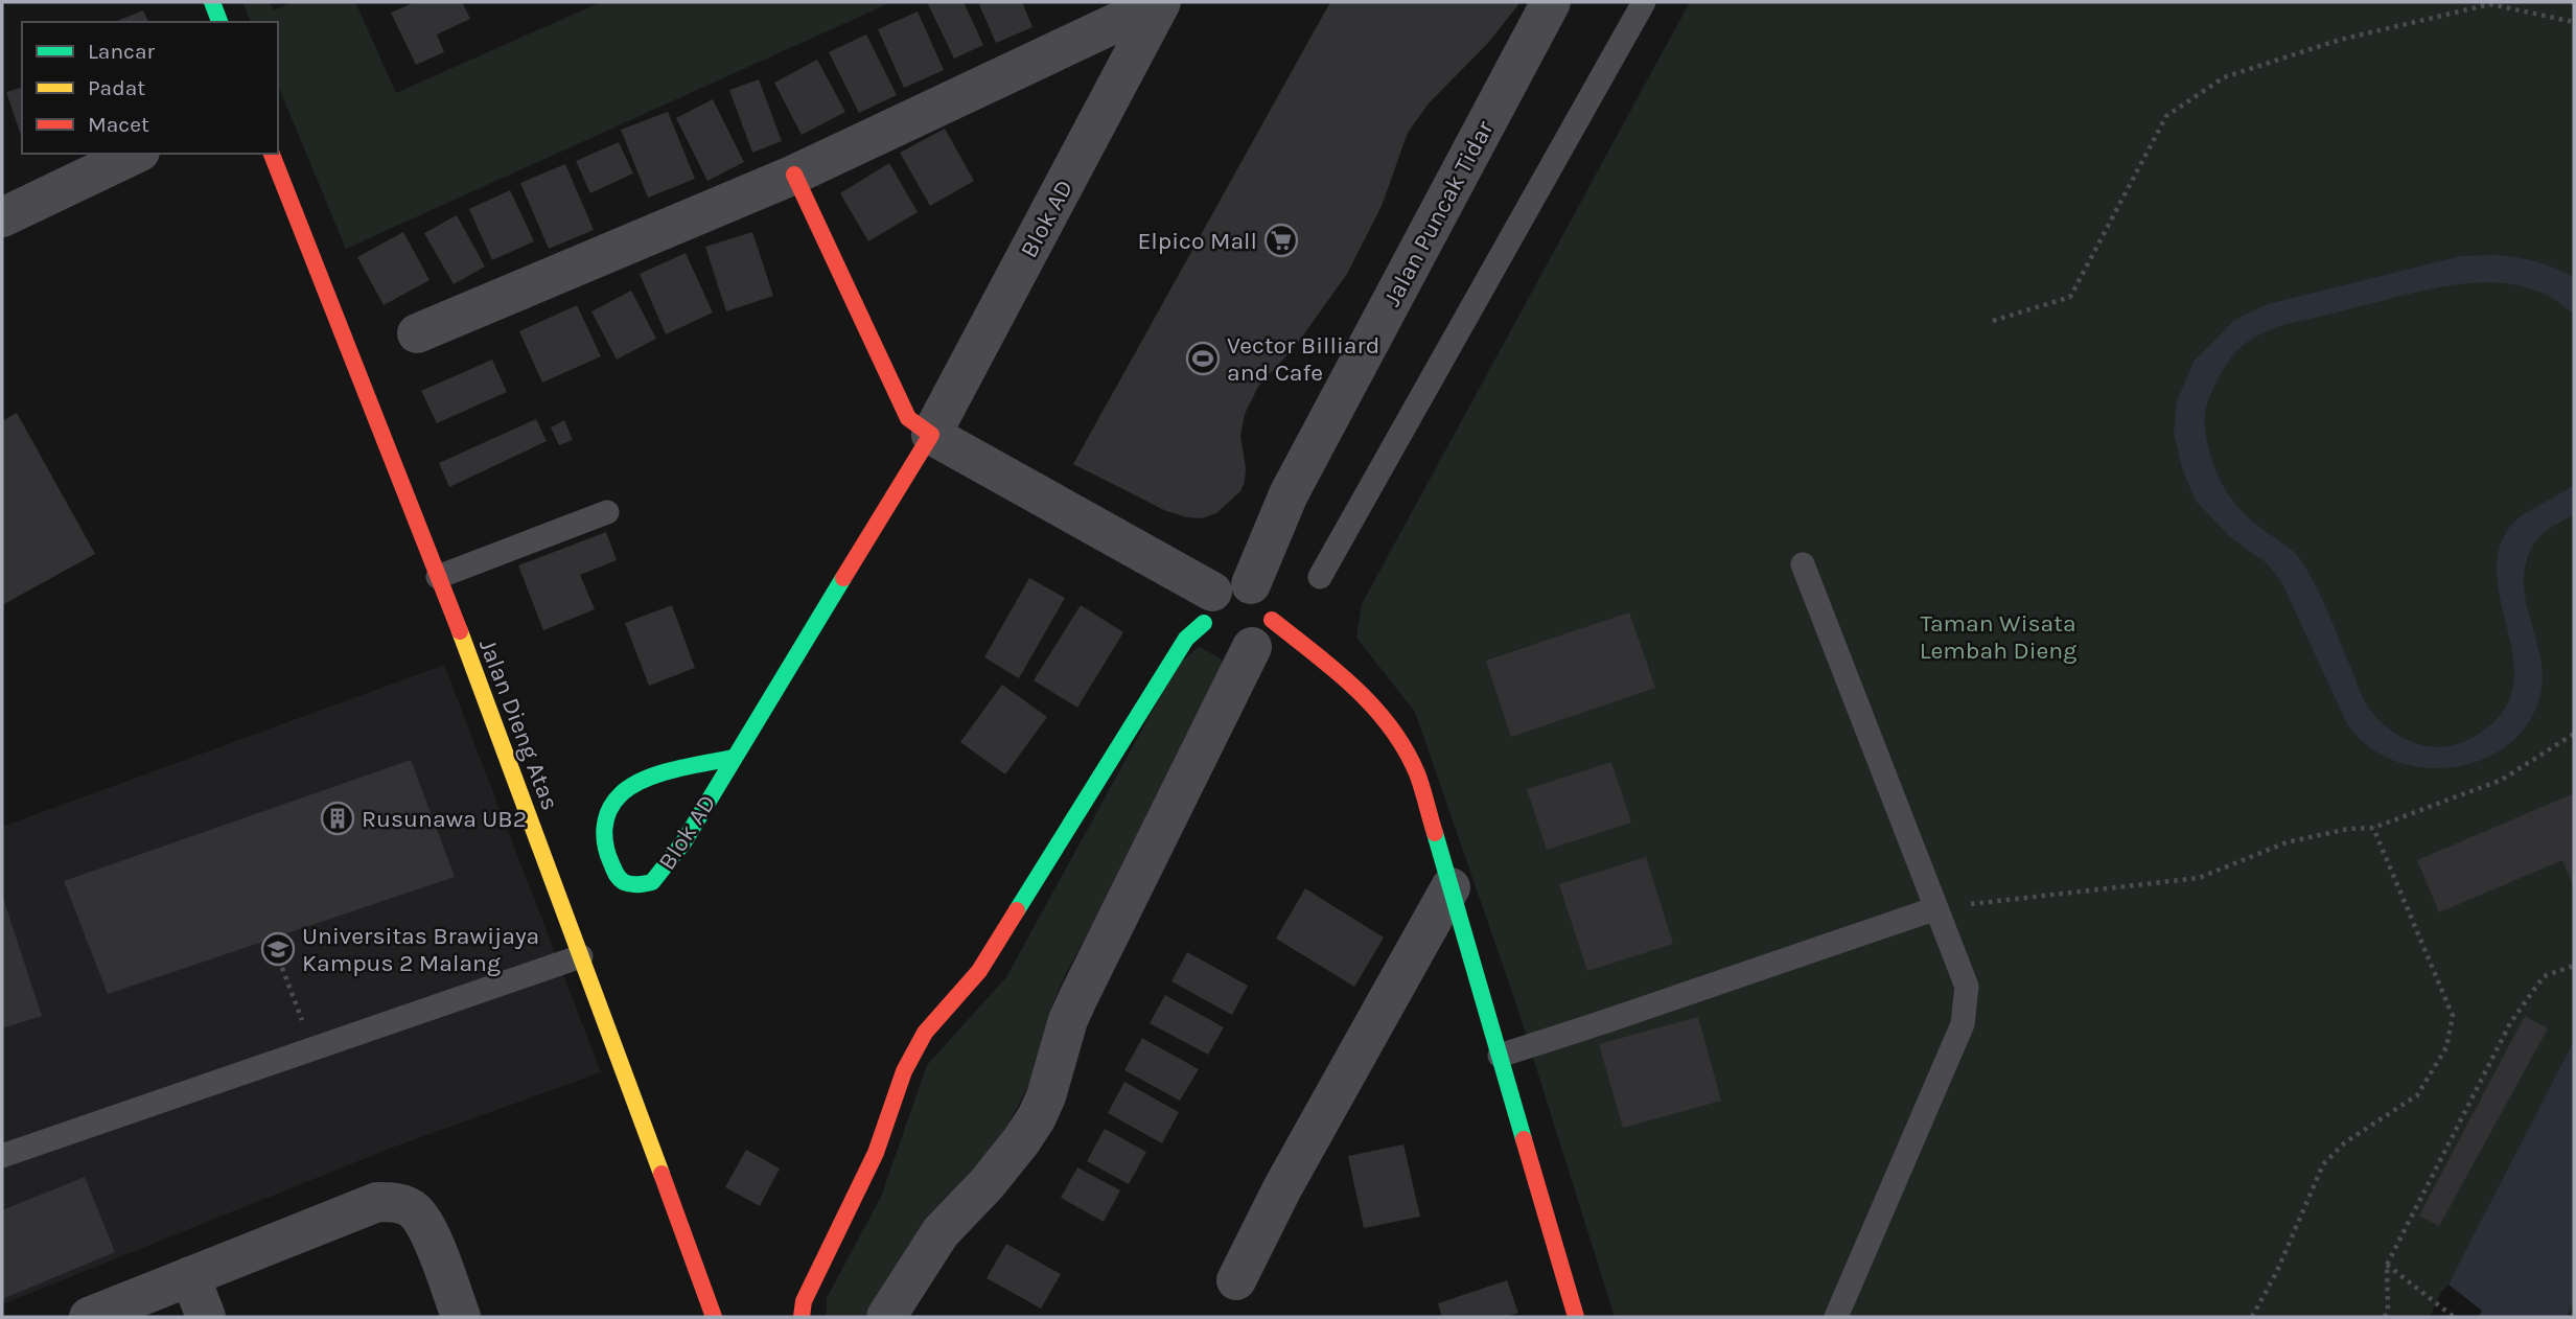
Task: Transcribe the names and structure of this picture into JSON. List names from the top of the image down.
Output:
{
  "streets": {
    "street": ["Jalan Puncak Tidar", "Blok AD", "Jalan Dieng Atas"]
  },
  "parks": ["Taman Wisata Lembah Dieng"],
  "places": {
    "supermarket": ["Elpico Mall"],
    "sports": ["Vector Billiard and Cafe"],
    "building": ["Rusunawa UB2"],
    "school or university": ["Universitas Brawijaya Kampus 2 Malang"]
  },
  "legend": ["Lancar", "Padat", "Macet"]
}
